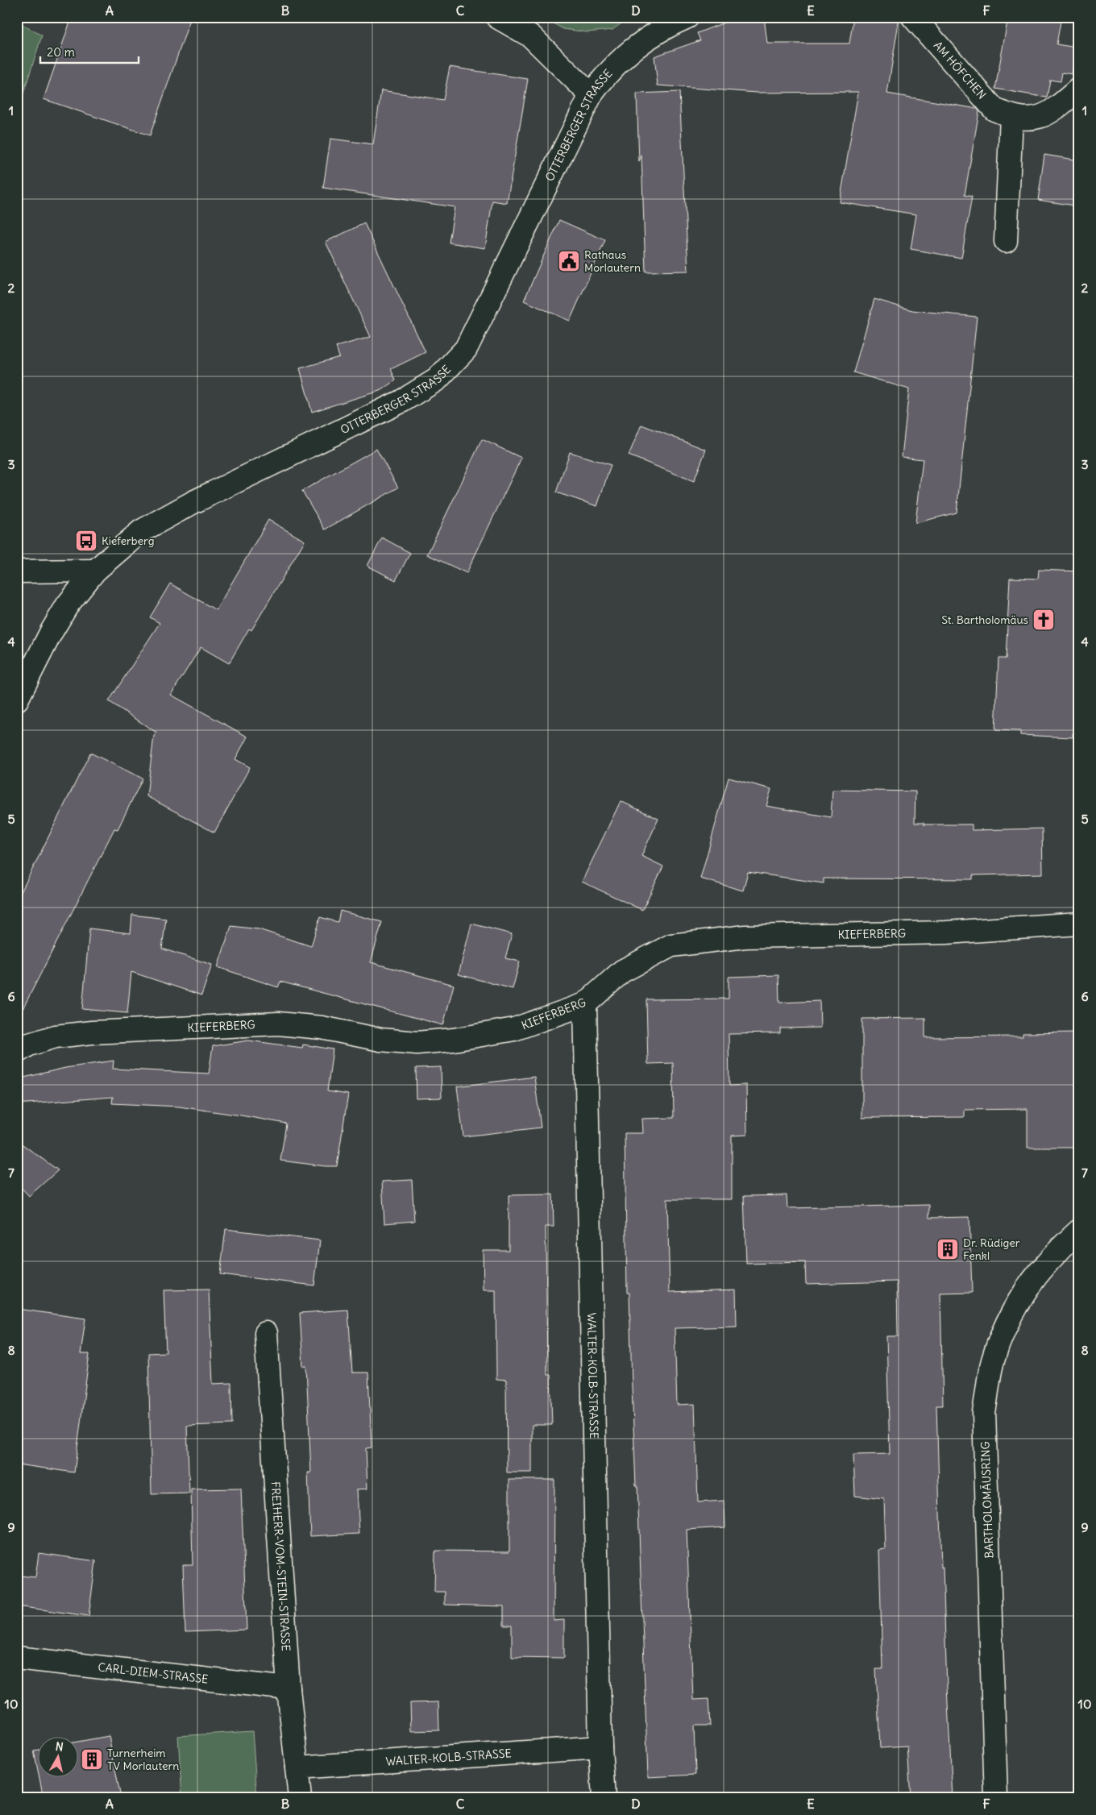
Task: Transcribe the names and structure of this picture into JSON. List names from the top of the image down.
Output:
{
  "streets": {
    "street": [
      "AM HÖFCHEN",
      "OTTERBERGER STRASSE",
      "KIEFERBERG",
      "WALTER-KOLB-STRASSE",
      "BARTHOLOMÄUSRING",
      "FREIHERR-VOM-STEIN-STRASSE",
      "CARL-DIEM-STRASSE"
    ]
  },
  "crossings": [
    ["KIEFERBERG", "WALTER-KOLB-STRASSE"],
    ["WALTER-KOLB-STRASSE", "FREIHERR-VOM-STEIN-STRASSE"],
    ["FREIHERR-VOM-STEIN-STRASSE", "CARL-DIEM-STRASSE"]
  ],
  "places": {
    "public building": ["Rathaus Morlautern"],
    "bus stop": ["Kieferberg"],
    "church": ["St. Bartholomäus"],
    "building": ["Dr. Rüdiger Fenkl", "Turnerheim TV Morlautern"]
  },
  "scale_bar": "20 m",
  "north": "top",
  "grid": {
    "columns": [
      "A",
      "B",
      "C",
      "D",
      "E",
      "F"
    ],
    "rows": [
      "1",
      "2",
      "3",
      "4",
      "5",
      "6",
      "7",
      "8",
      "9",
      "10"
    ]
  }
}
